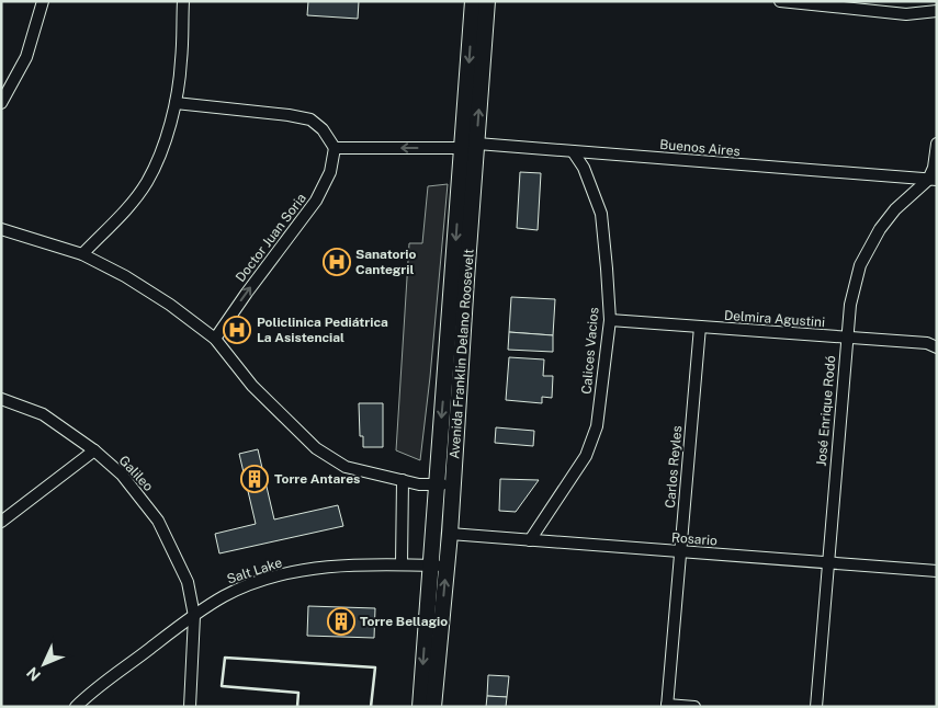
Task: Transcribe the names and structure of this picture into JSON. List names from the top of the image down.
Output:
{
  "streets": {
    "main road": ["Avenida Franklin Delano Roosevelt"],
    "street": [
      "Buenos Aires",
      "Doctor Juan Soria",
      "Delmira Agustini",
      "Calices Vacios",
      "José Enrique Rodó",
      "Carlos Reyles",
      "Galileo",
      "Rosario",
      "Salt Lake"
    ]
  },
  "crossings": [
    ["Buenos Aires", "Doctor Juan Soria"],
    ["Buenos Aires", "Calices Vacios"],
    ["Buenos Aires", "Avenida Franklin Delano Roosevelt"],
    ["Buenos Aires", "José Enrique Rodó"],
    ["Delmira Agustini", "Calices Vacios"],
    ["Delmira Agustini", "José Enrique Rodó"],
    ["Delmira Agustini", "Carlos Reyles"],
    ["Calices Vacios", "Rosario"],
    ["Avenida Franklin Delano Roosevelt", "Rosario"],
    ["Avenida Franklin Delano Roosevelt", "Salt Lake"],
    ["José Enrique Rodó", "Rosario"],
    ["Carlos Reyles", "Rosario"],
    ["Galileo", "Salt Lake"]
  ],
  "one_way": ["Doctor Juan Soria"],
  "places": {
    "hospital": ["Sanatorio Cantegril", "Policlinica Pediátrica La Asistencial"],
    "building": ["Torre Antares", "Torre Bellagio"]
  },
  "north": "bottom left"
}
